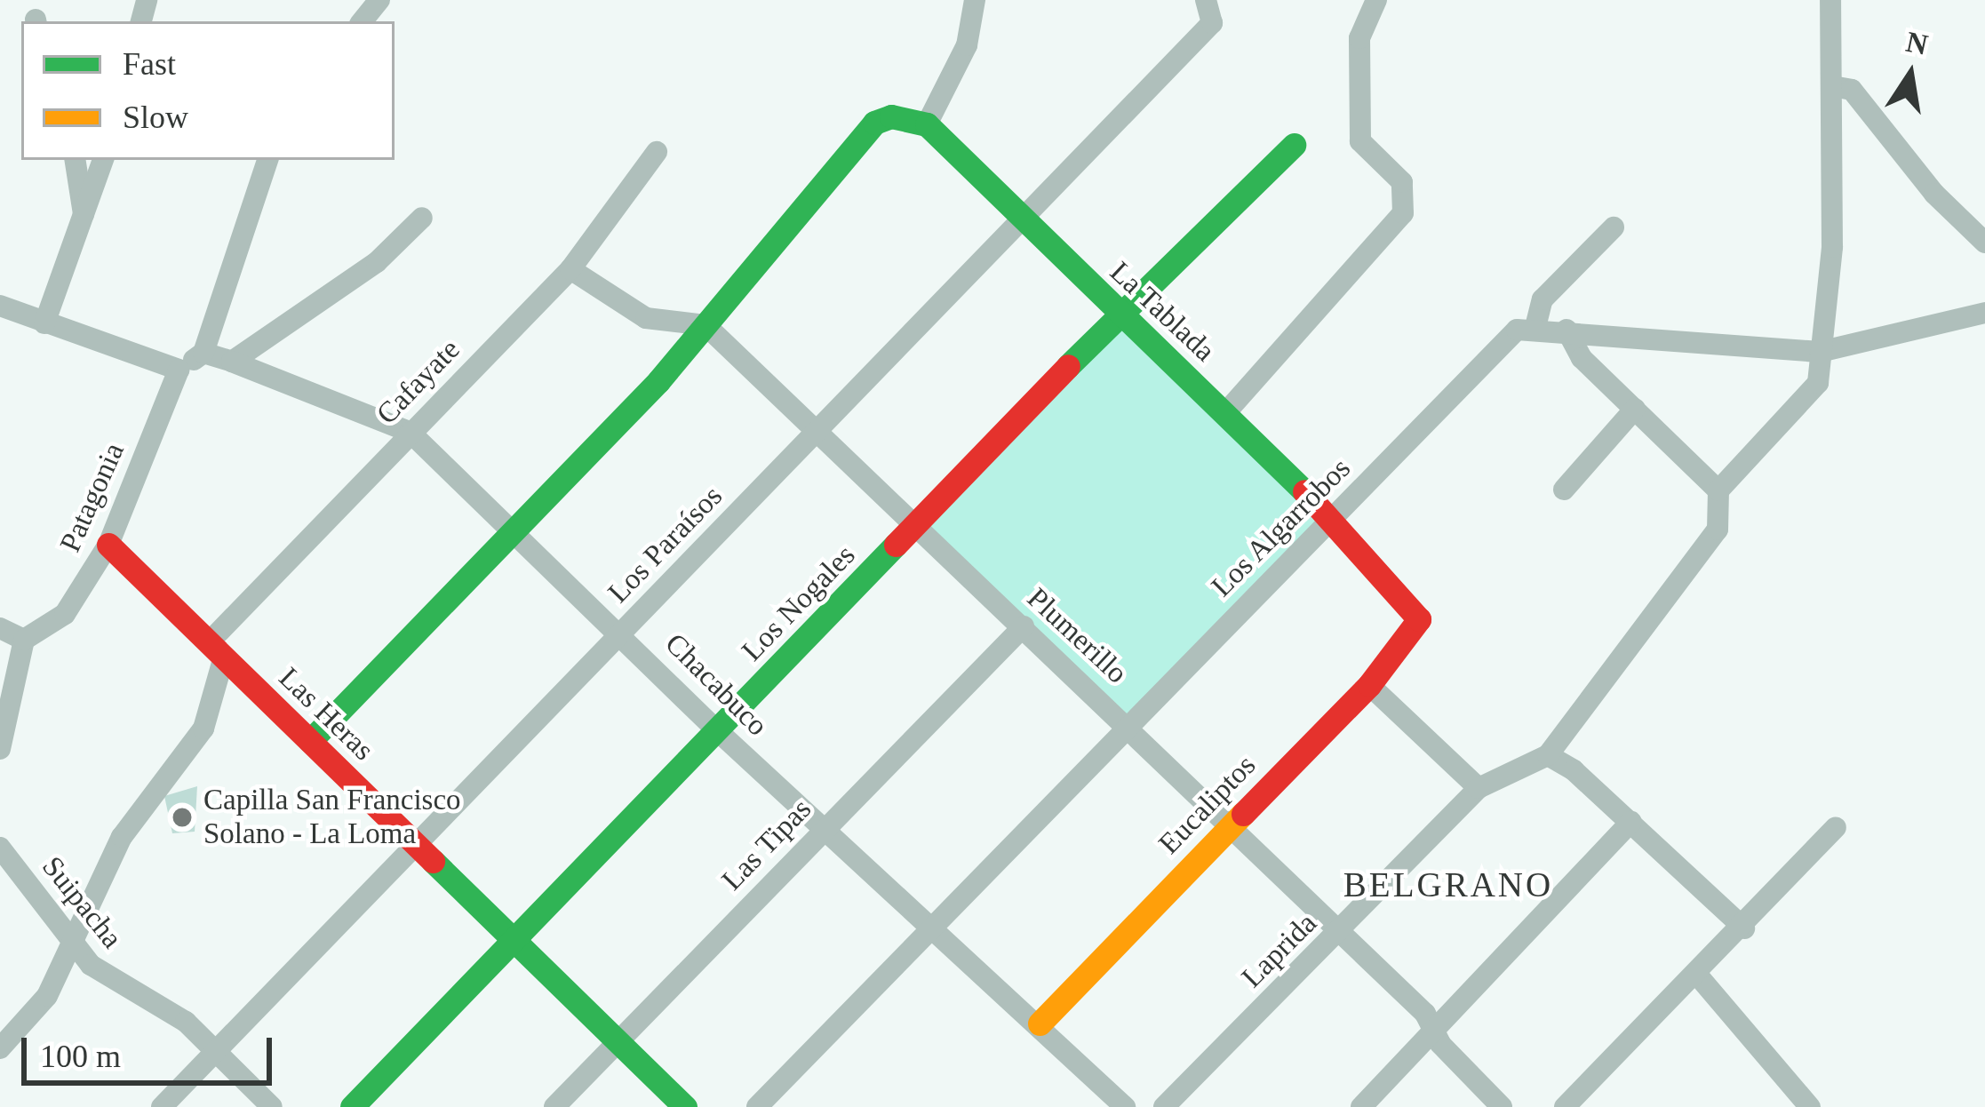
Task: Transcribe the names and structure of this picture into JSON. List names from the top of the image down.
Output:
{
  "streets": {
    "street": [
      "La Tablada",
      "Cafayate",
      "Patagonia",
      "Los Algarrobos",
      "Los Paraísos",
      "Los Nogales",
      "Plumerillo",
      "Chacabuco",
      "Las Heras",
      "Eucaliptos",
      "Las Tipas",
      "Suipacha",
      "Laprida"
    ]
  },
  "crossings": [
    ["La Tablada", "Los Algarrobos"],
    ["La Tablada", "Los Paraísos"],
    ["La Tablada", "Los Nogales"],
    ["La Tablada", "Eucaliptos"],
    ["Cafayate", "Chacabuco"],
    ["Cafayate", "Las Heras"],
    ["Cafayate", "Suipacha"],
    ["Patagonia", "Las Heras"],
    ["Los Algarrobos", "Plumerillo"],
    ["Los Algarrobos", "Chacabuco"],
    ["Los Paraísos", "Plumerillo"],
    ["Los Paraísos", "Chacabuco"],
    ["Los Paraísos", "Las Heras"],
    ["Los Paraísos", "Suipacha"],
    ["Los Nogales", "Plumerillo"],
    ["Los Nogales", "Chacabuco"],
    ["Los Nogales", "Las Heras"],
    ["Plumerillo", "Eucaliptos"],
    ["Plumerillo", "Las Tipas"],
    ["Plumerillo", "Laprida"],
    ["Chacabuco", "Eucaliptos"],
    ["Chacabuco", "Las Tipas"],
    ["Las Heras", "Las Tipas"]
  ],
  "districts": ["BELGRANO"],
  "places": ["Capilla San Francisco Solano - La Loma"],
  "legend": ["Fast", "Slow"],
  "scale_bar": "100 m",
  "north": "top"
}
